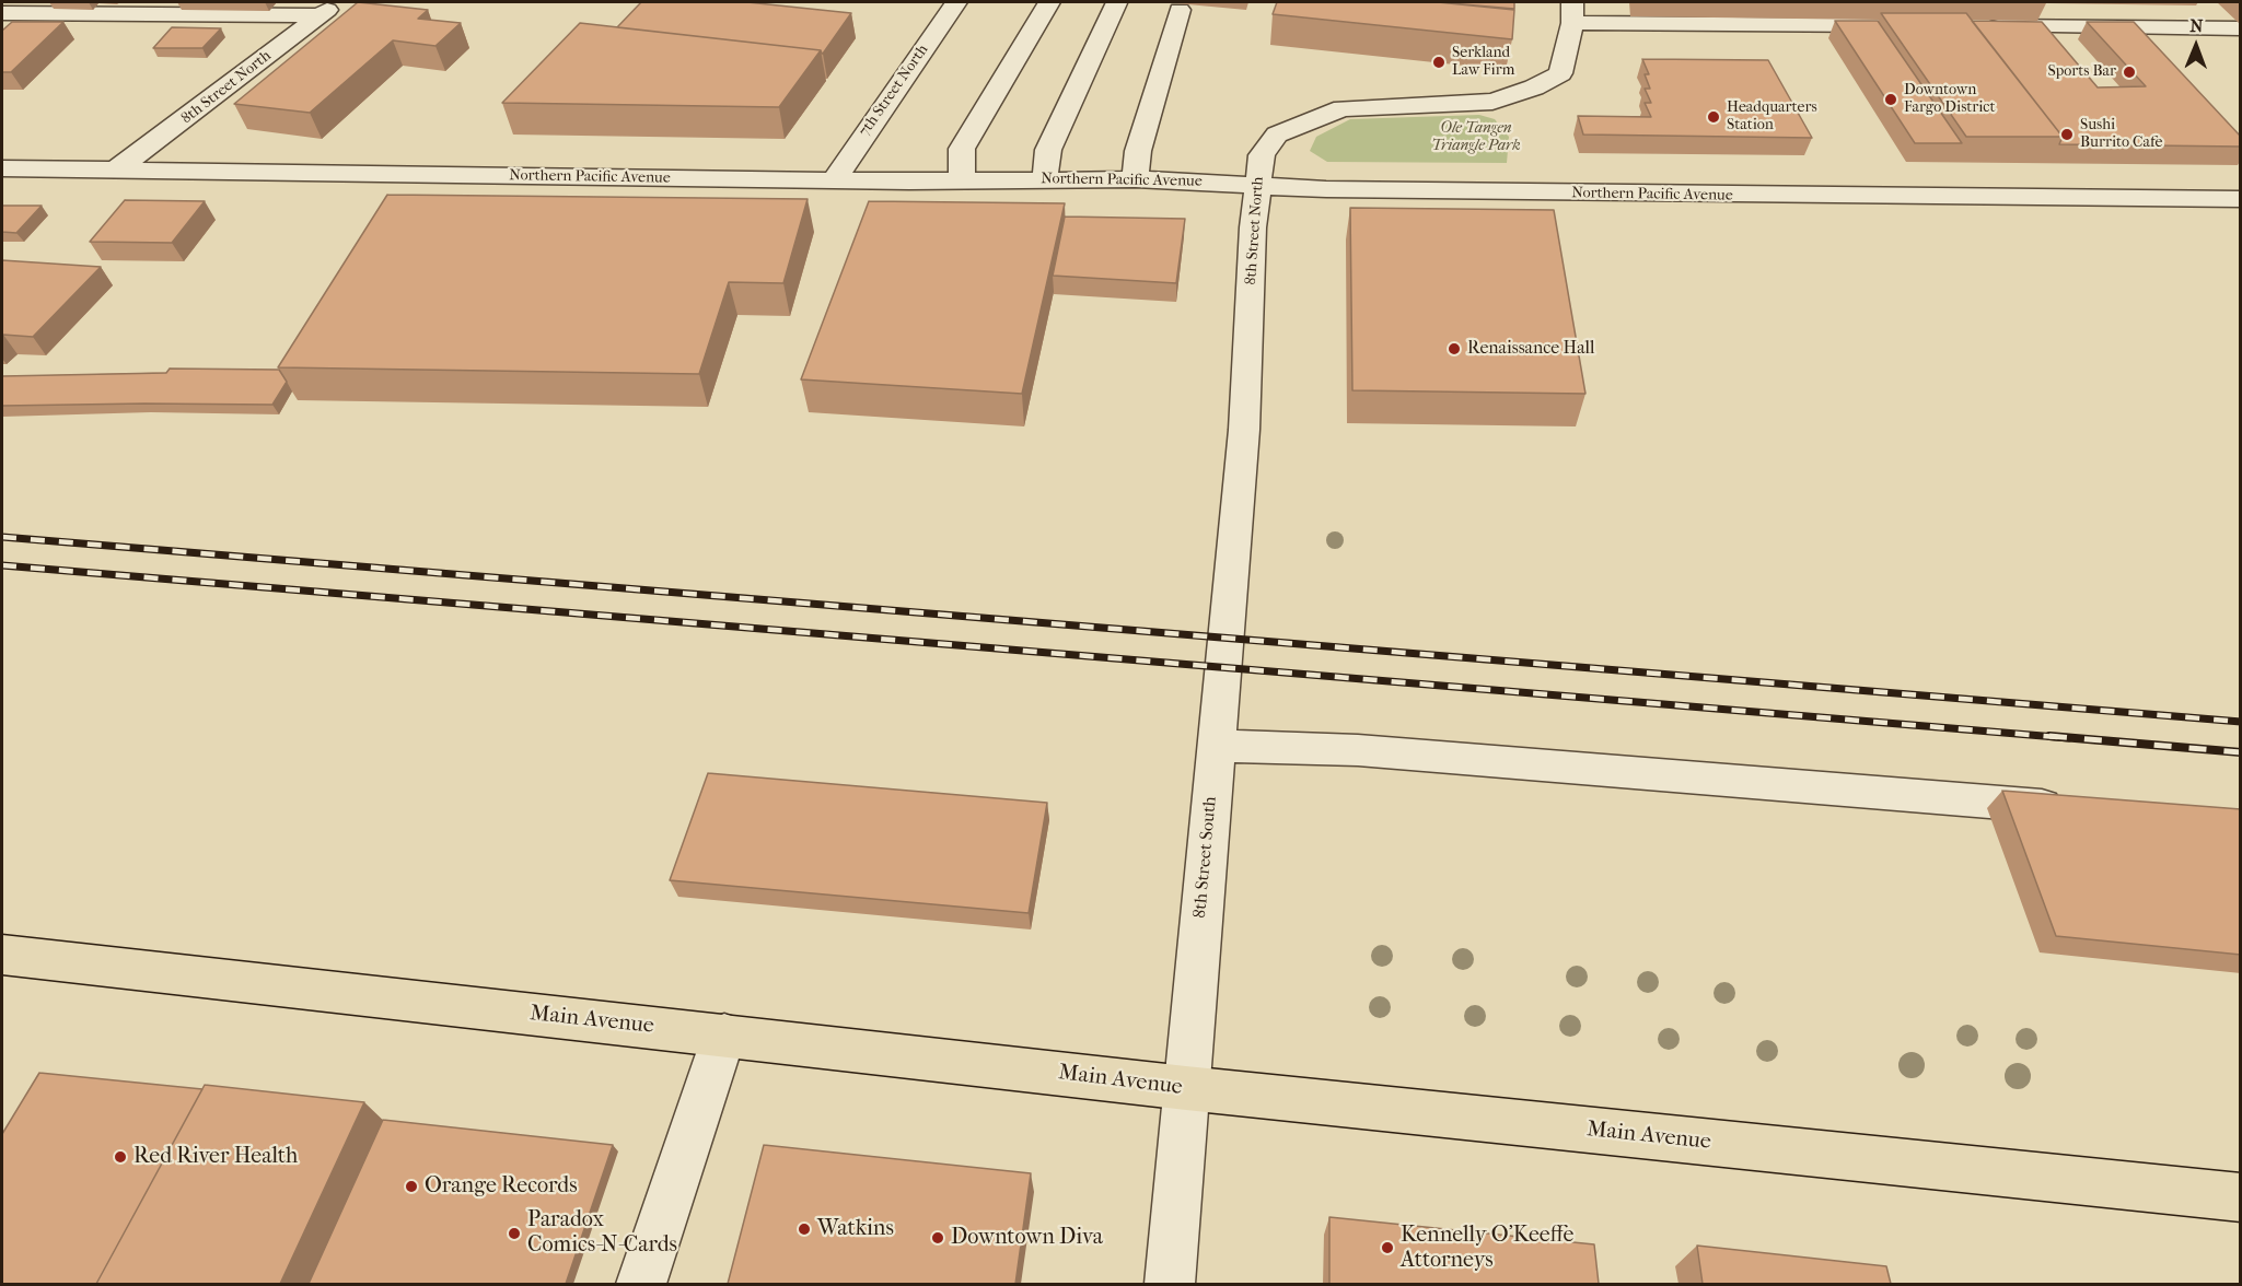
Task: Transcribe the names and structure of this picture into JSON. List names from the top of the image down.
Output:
{
  "streets": {
    "main road": ["Main Avenue"],
    "street": [
      "8th Street North",
      "7th Street North",
      "Northern Pacific Avenue",
      "8th Street South"
    ]
  },
  "crossings": [
    ["8th Street North", "Northern Pacific Avenue"],
    ["8th Street North", "8th Street South"],
    ["7th Street North", "Northern Pacific Avenue"],
    ["8th Street South", "Main Avenue"]
  ],
  "parks": ["Ole Tangen Triangle Park"],
  "places": [
    "Serkland Law Firm",
    "Sports Bar",
    "Downtown Fargo District",
    "Headquarters Station",
    "Sushi Burrito Cafe",
    "Renaissance Hall",
    "Red River Health",
    "Orange Records",
    "Watkins",
    "Paradox Comics-N-Cards",
    "Downtown Diva",
    "Kennelly O'Keeffe Attorneys"
  ],
  "north": "top"
}
